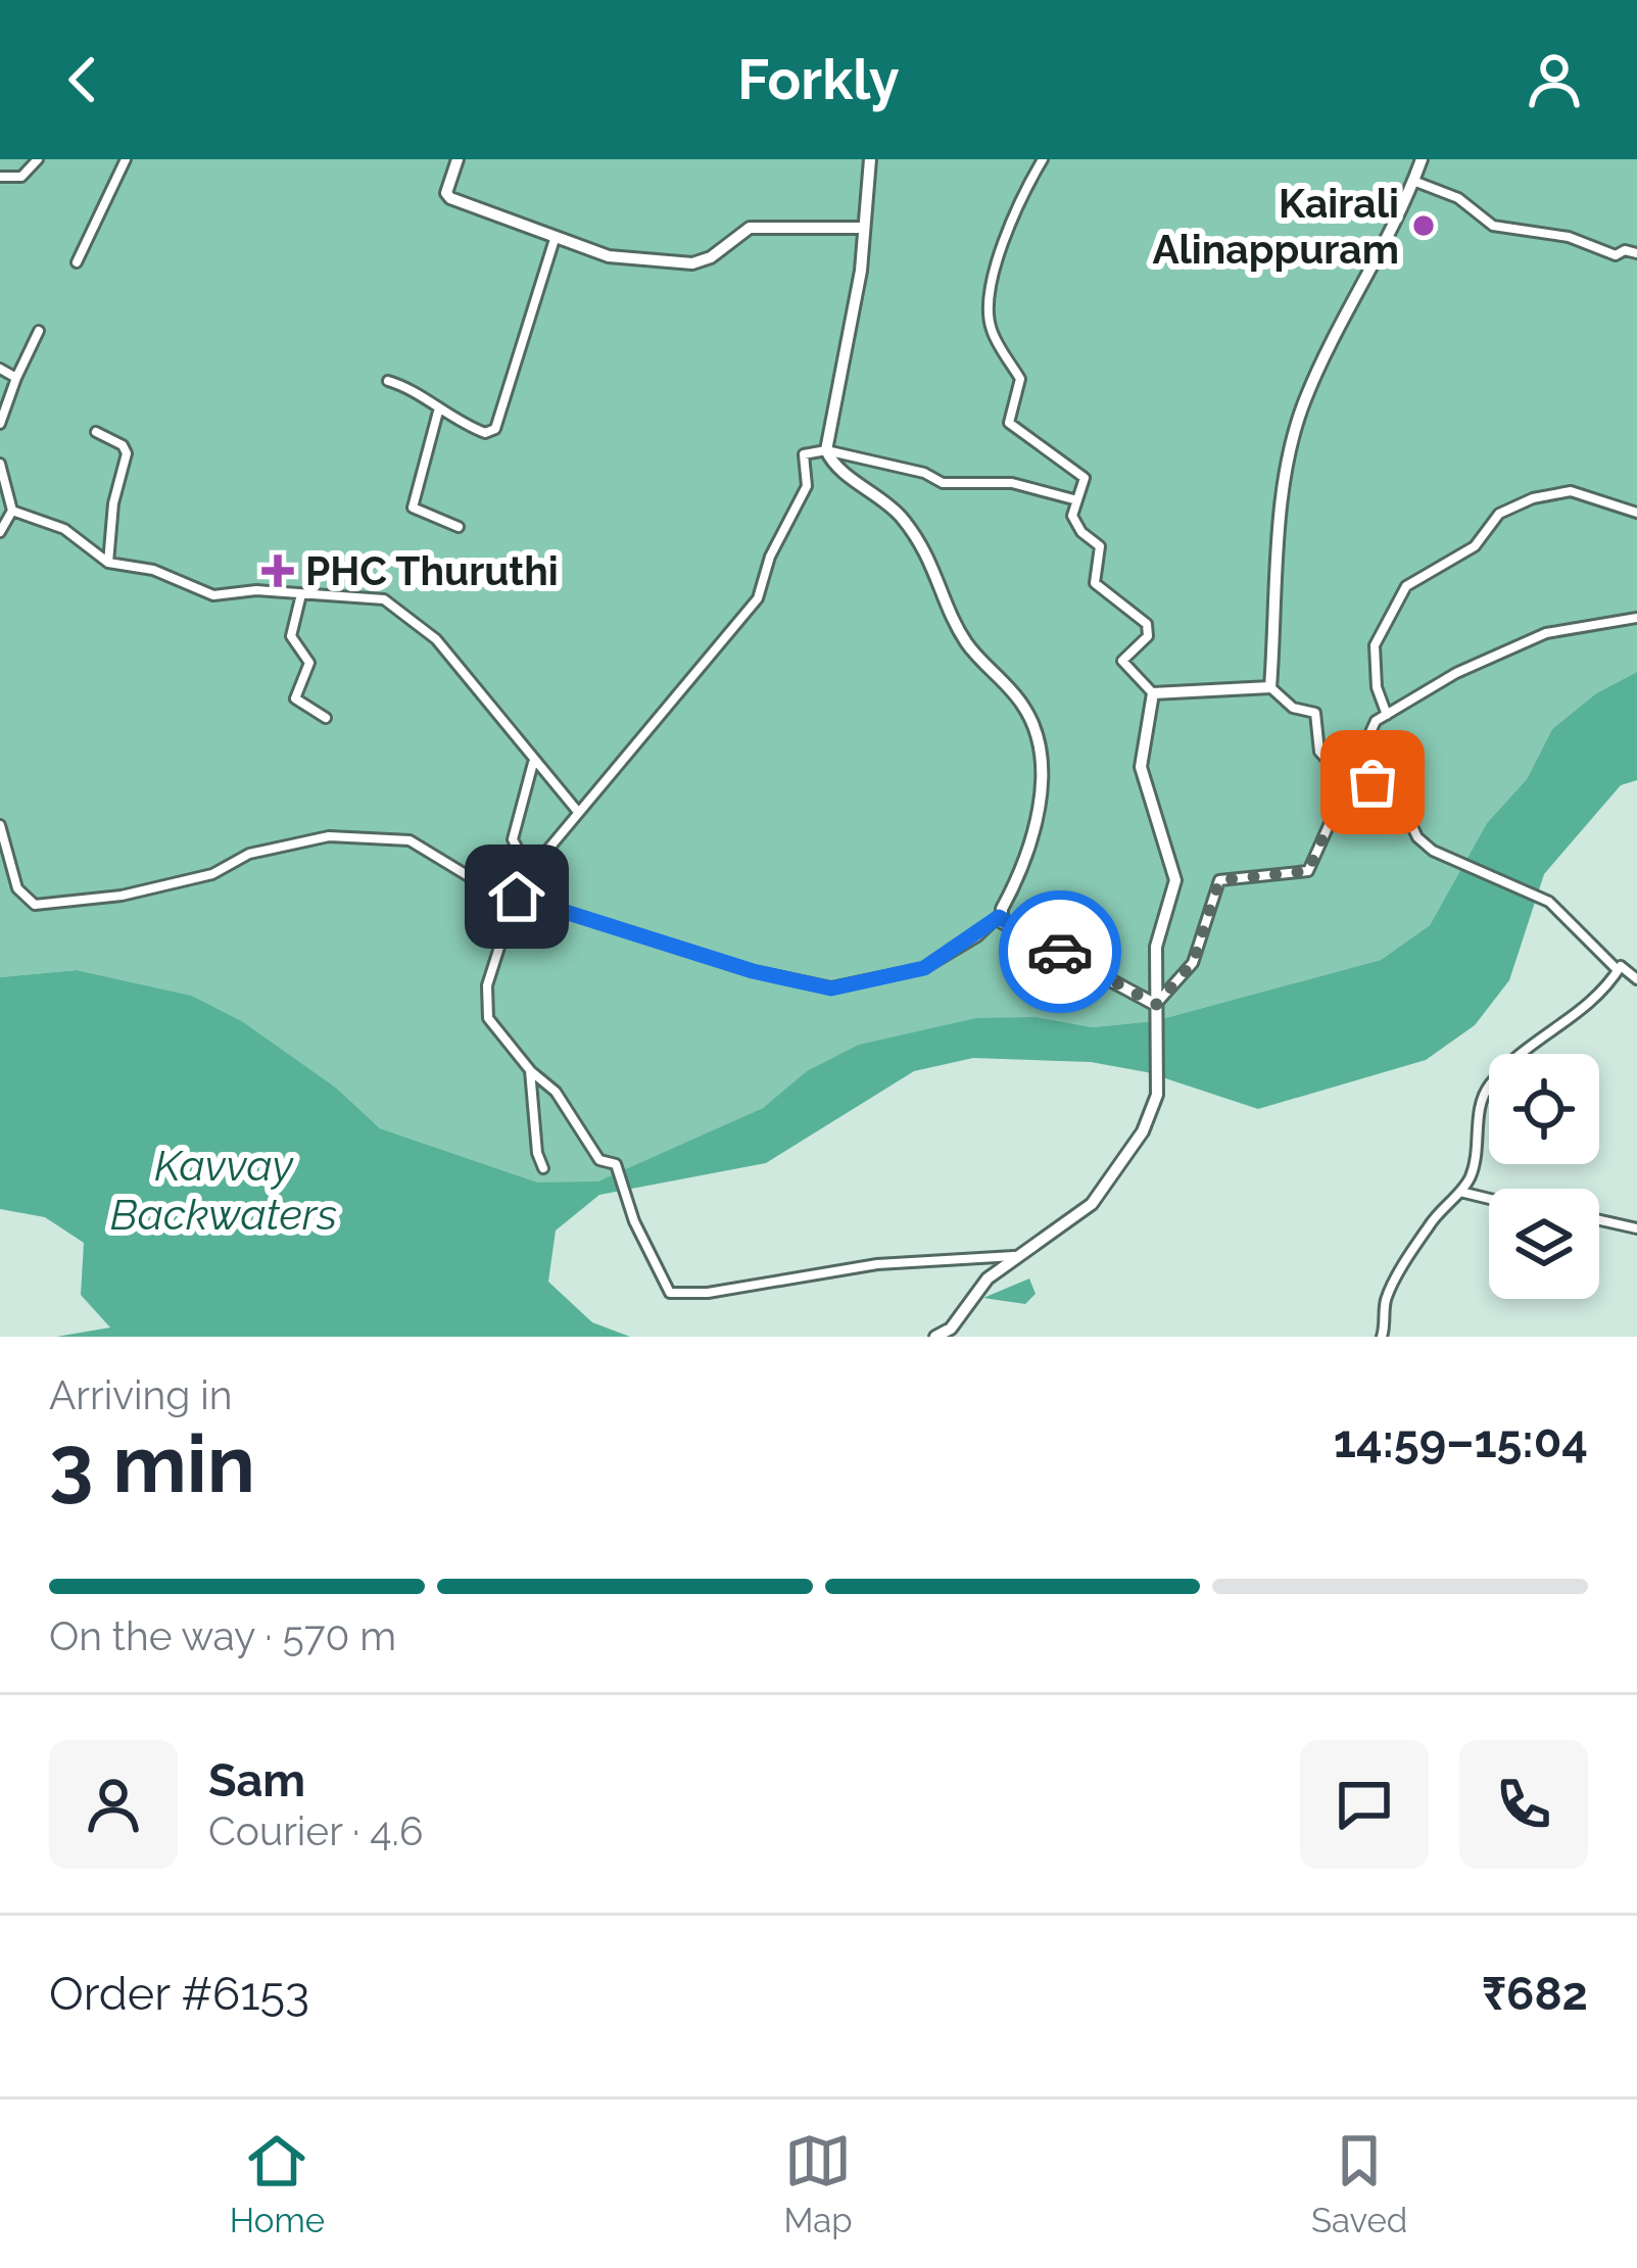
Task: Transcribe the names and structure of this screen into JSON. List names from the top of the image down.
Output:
{
  "water": ["Kavvay Backwaters"],
  "places": {
    "other": ["Kairali Alinappuram"],
    "health": ["PHC Thuruthi"]
  },
  "page": {
    "header": "Forkly",
    "heading": ["3 min", "Arriving in", "14:59–15:04"],
    "panel": [
      "Sam",
      "Courier · 4.6",
      "Order #6153",
      "₹682"
    ],
    "bar": "On the way · 570 m",
    "tabs": ["Home", "Map", "Saved"]
  }
}
